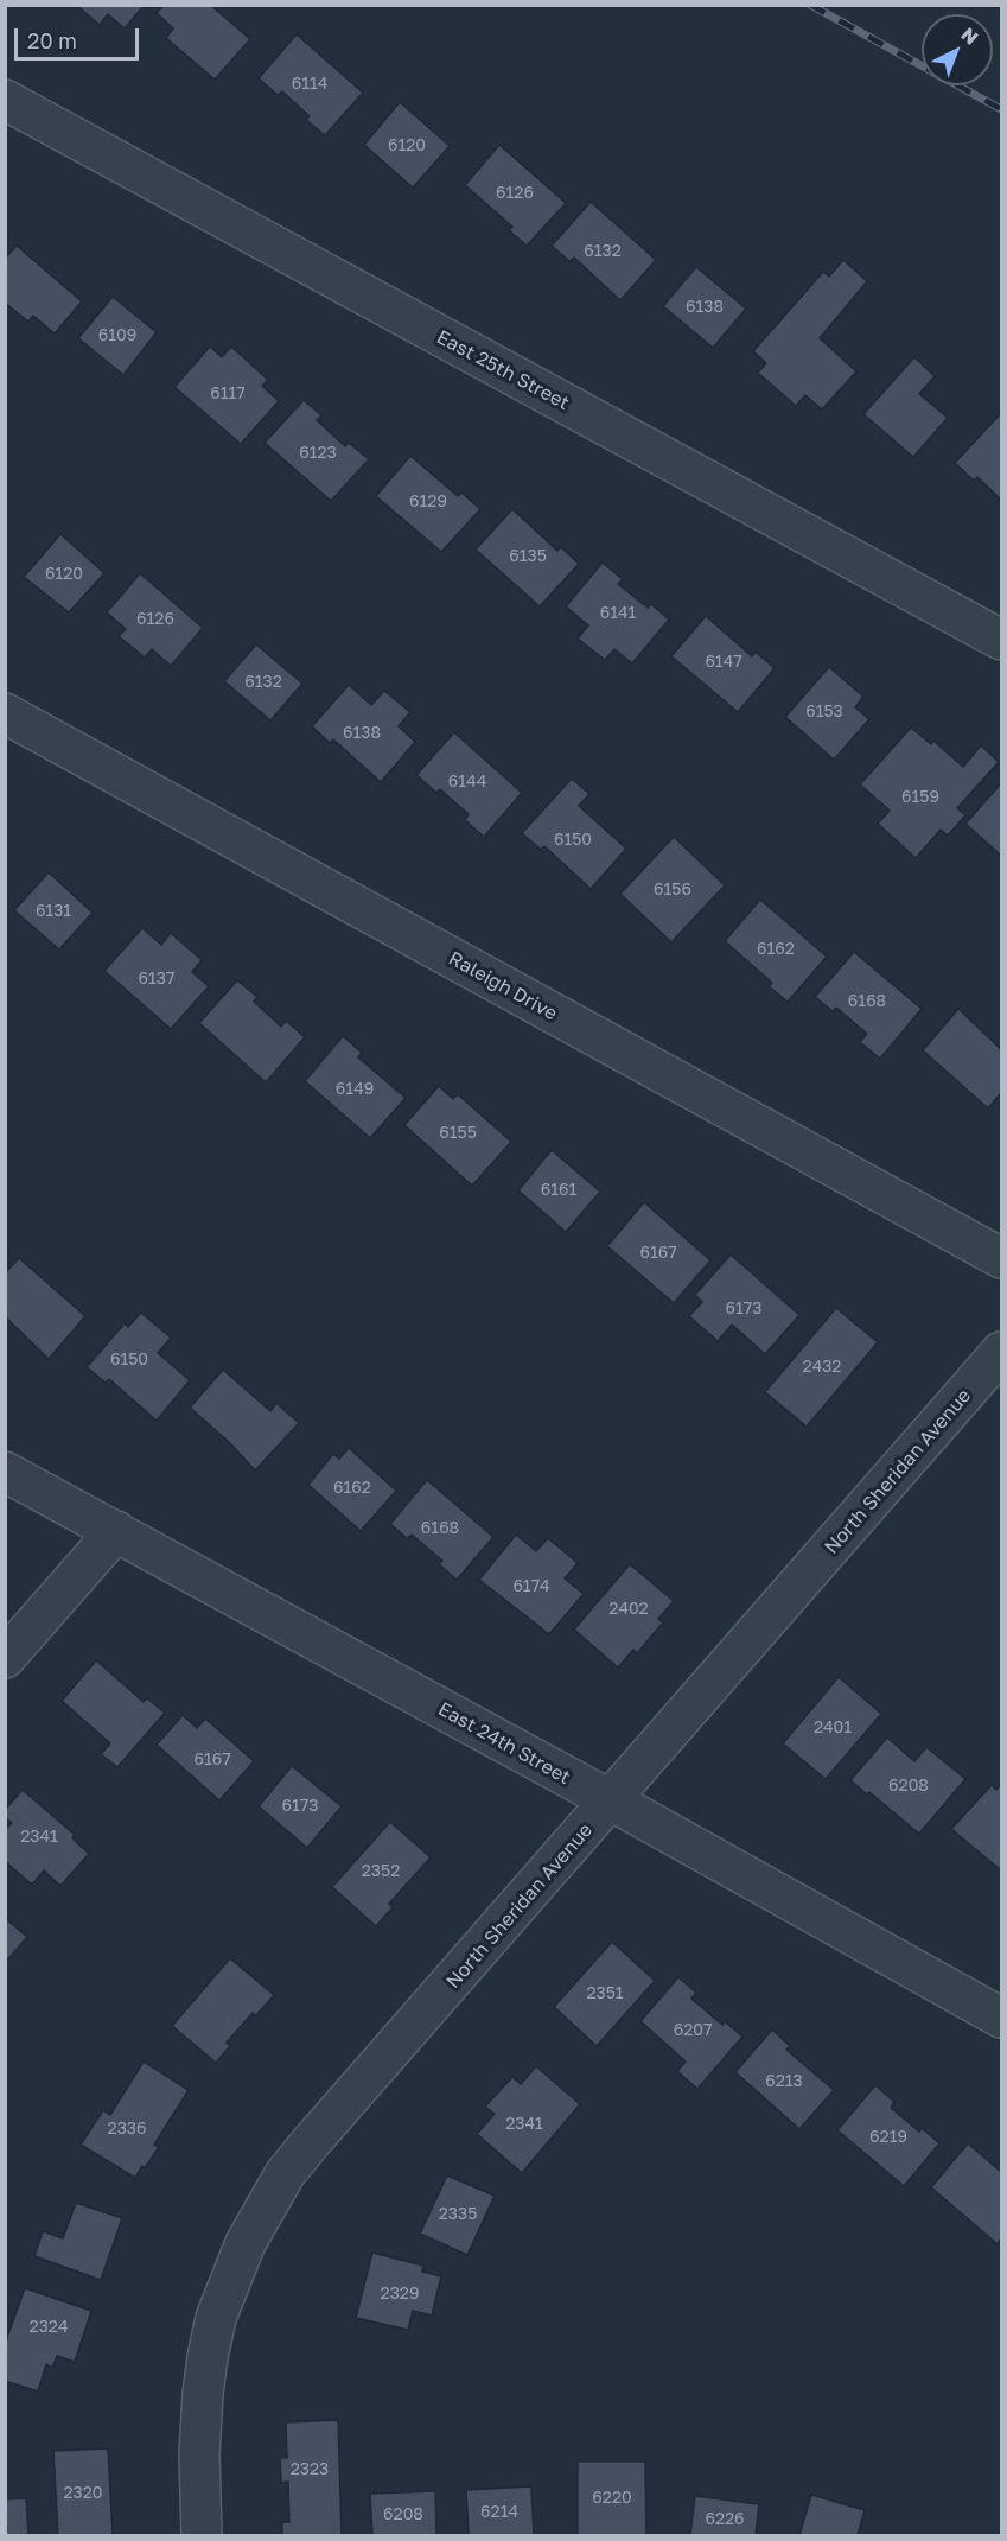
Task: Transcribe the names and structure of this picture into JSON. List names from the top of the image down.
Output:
{
  "streets": {
    "street": [
      "East 25th Street",
      "Raleigh Drive",
      "North Sheridan Avenue",
      "East 24th Street"
    ]
  },
  "crossings": [
    ["North Sheridan Avenue", "East 24th Street"]
  ],
  "house_numbers": [
    "6114",
    "6120",
    "6126",
    "6132",
    "6138",
    "6109",
    "6117",
    "6123",
    "6129",
    "6135",
    "6120",
    "6141",
    "6126",
    "6147",
    "6132",
    "6153",
    "6138",
    "6144",
    "6159",
    "6150",
    "6156",
    "6131",
    "6162",
    "6137",
    "6168",
    "6149",
    "6155",
    "6161",
    "6167",
    "6173",
    "6150",
    "2432",
    "6162",
    "6168",
    "6174",
    "2402",
    "2401",
    "6167",
    "6208",
    "6173",
    "2341",
    "2352",
    "2351",
    "6207",
    "6213",
    "2341",
    "2336",
    "6219",
    "2335",
    "2329",
    "2324",
    "2323",
    "2320",
    "6220",
    "6214",
    "6208",
    "6226"
  ],
  "scale_bar": "20 m",
  "north": "top right"
}
